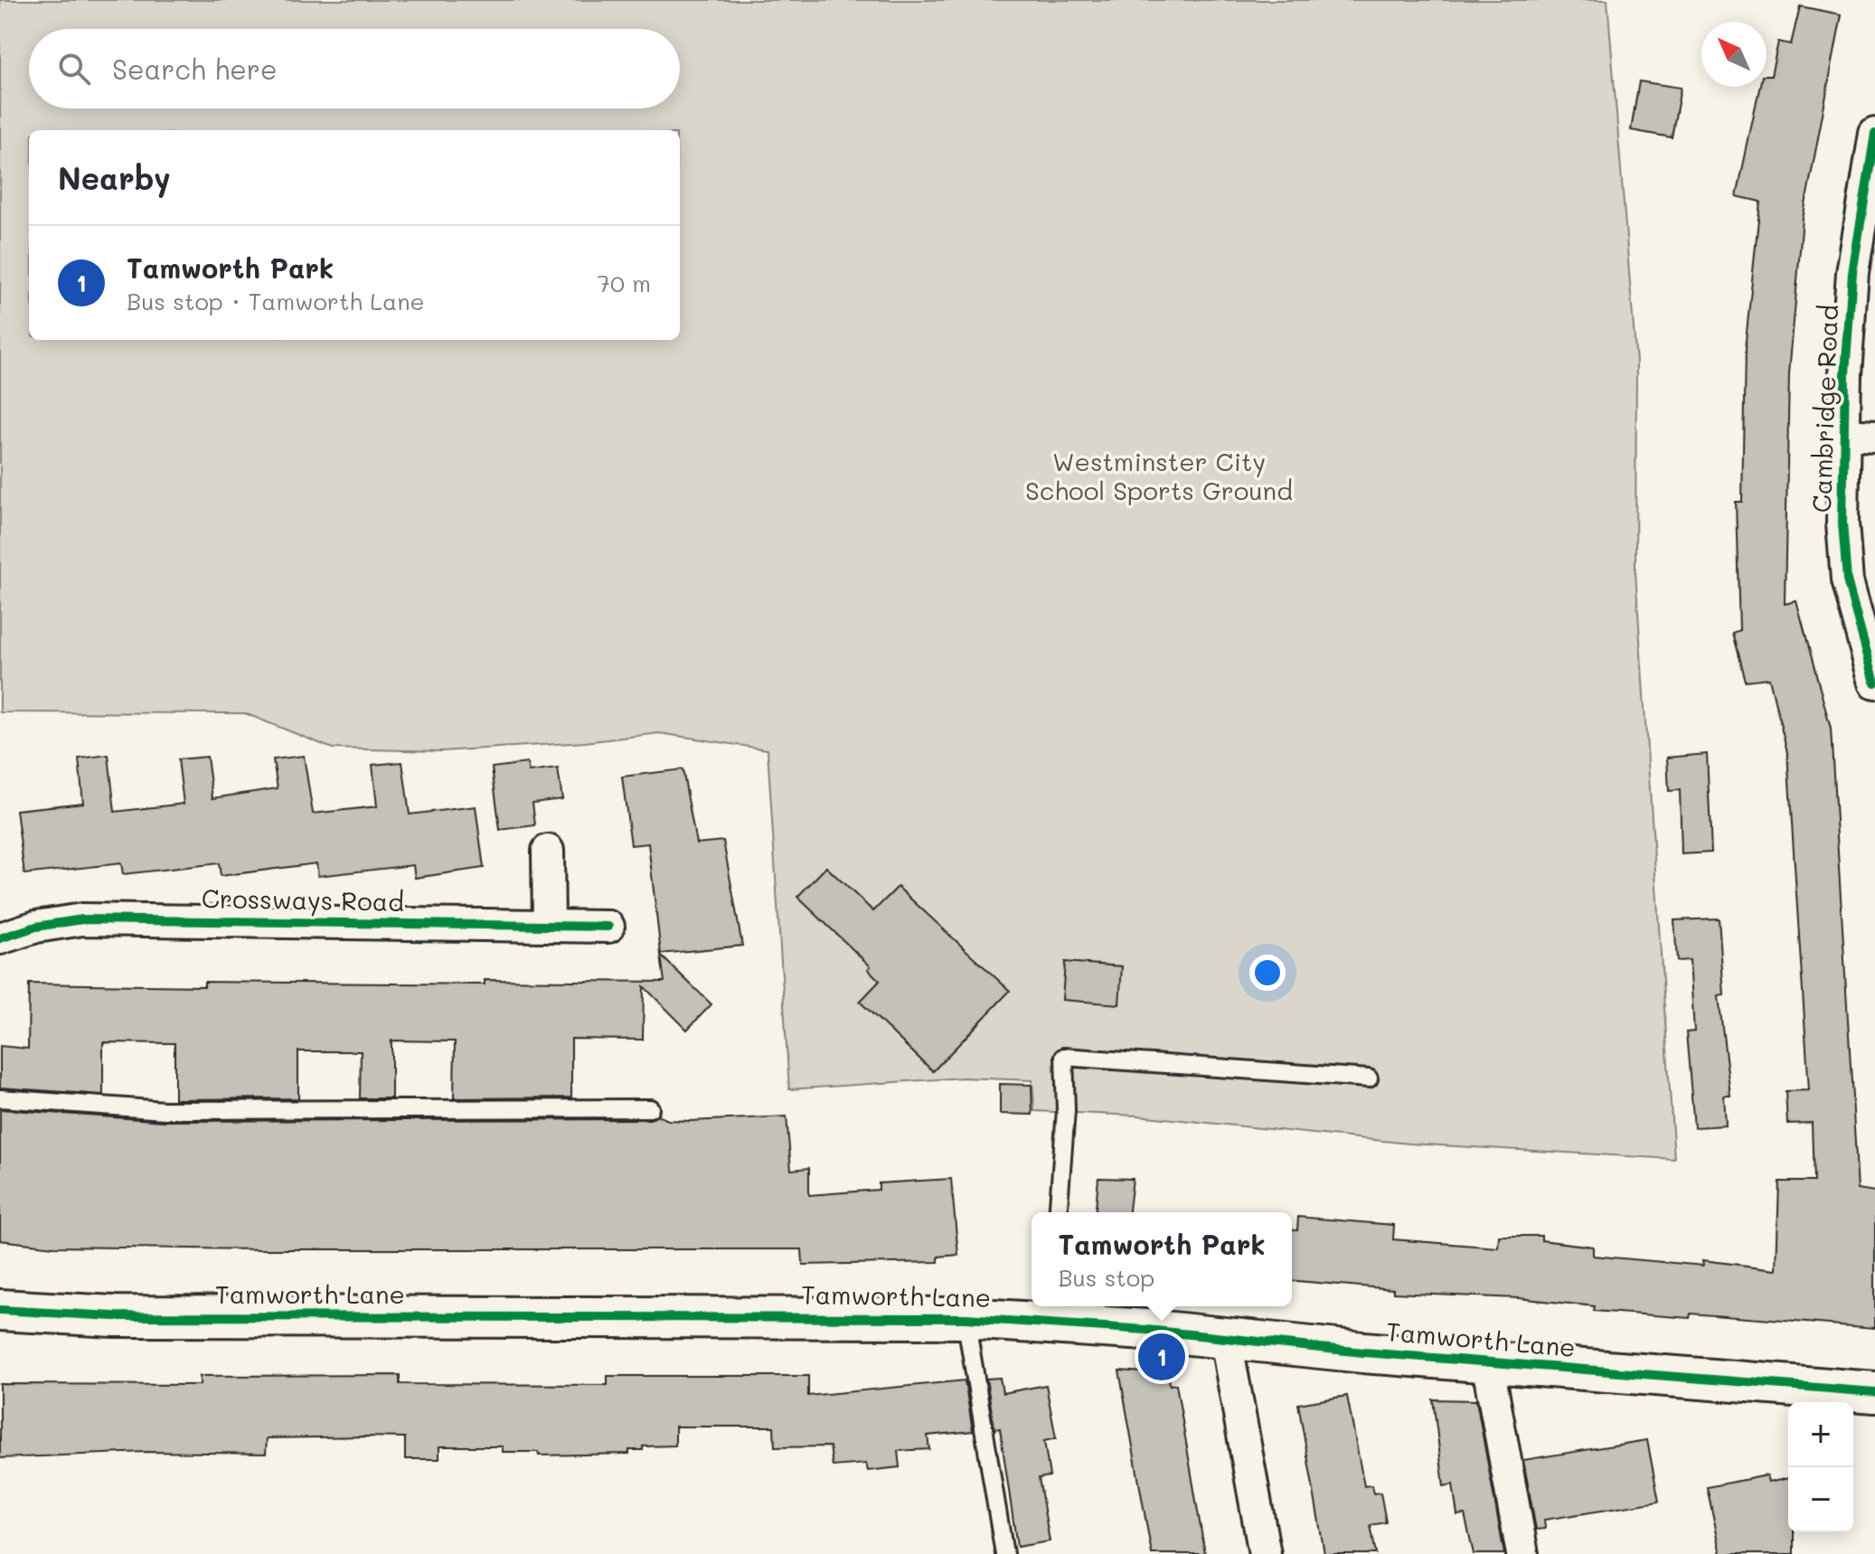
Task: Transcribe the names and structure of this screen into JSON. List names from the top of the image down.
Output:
{
  "streets": {
    "street": ["Cambridge Road", "Crossways Road", "Tamworth Lane"]
  },
  "parks": ["Westminster City School Sports Ground"],
  "north": "top left",
  "page": {
    "search": "Search here",
    "heading": "Nearby",
    "list": [
      {
        "mark": "1",
        "name": "Tamworth Park",
        "note": "Bus stop · Tamworth Lane",
        "value": "70 m"
      }
    ],
    "popup": ["Tamworth Park", "Bus stop"],
    "pins": "1",
    "map_buttons": ["+", "−"]
  }
}
